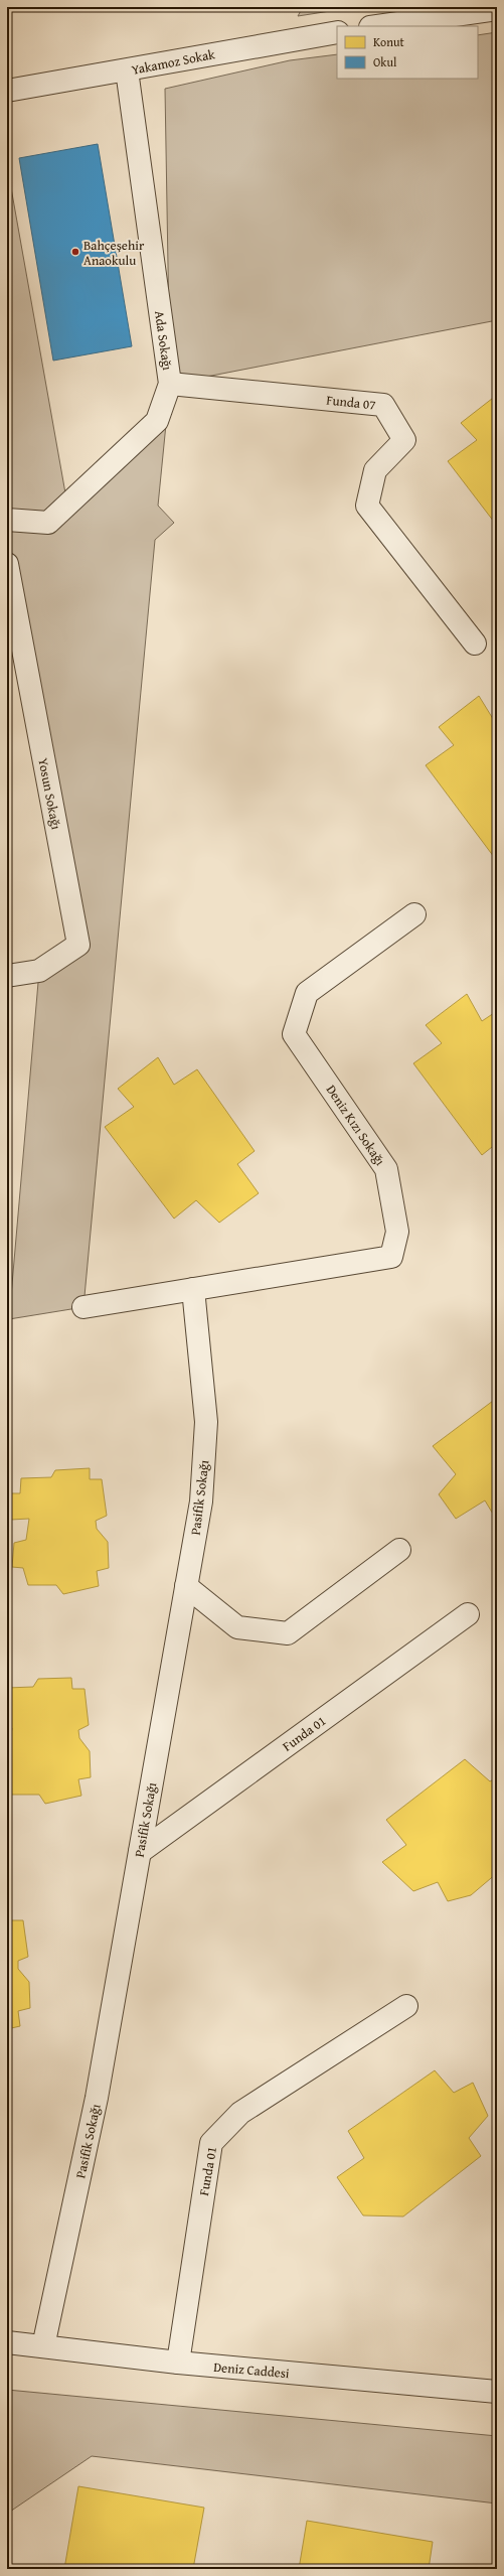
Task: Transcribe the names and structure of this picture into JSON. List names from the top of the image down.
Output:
{
  "streets": {
    "street": [
      "Yakamoz Sokak",
      "Ada Sokağı",
      "Funda 07",
      "Yosun Sokağı",
      "Deniz Kızı Sokağı",
      "Pasifik Sokağı",
      "Funda 01",
      "Deniz Caddesi"
    ]
  },
  "crossings": [
    ["Yakamoz Sokak", "Ada Sokağı"],
    ["Ada Sokağı", "Funda 07"],
    ["Deniz Kızı Sokağı", "Pasifik Sokağı"],
    ["Pasifik Sokağı", "Funda 01"],
    ["Pasifik Sokağı", "Deniz Caddesi"],
    ["Funda 01", "Deniz Caddesi"]
  ],
  "places": ["Bahçeşehir Anaokulu"],
  "legend": ["Konut", "Okul"]
}
